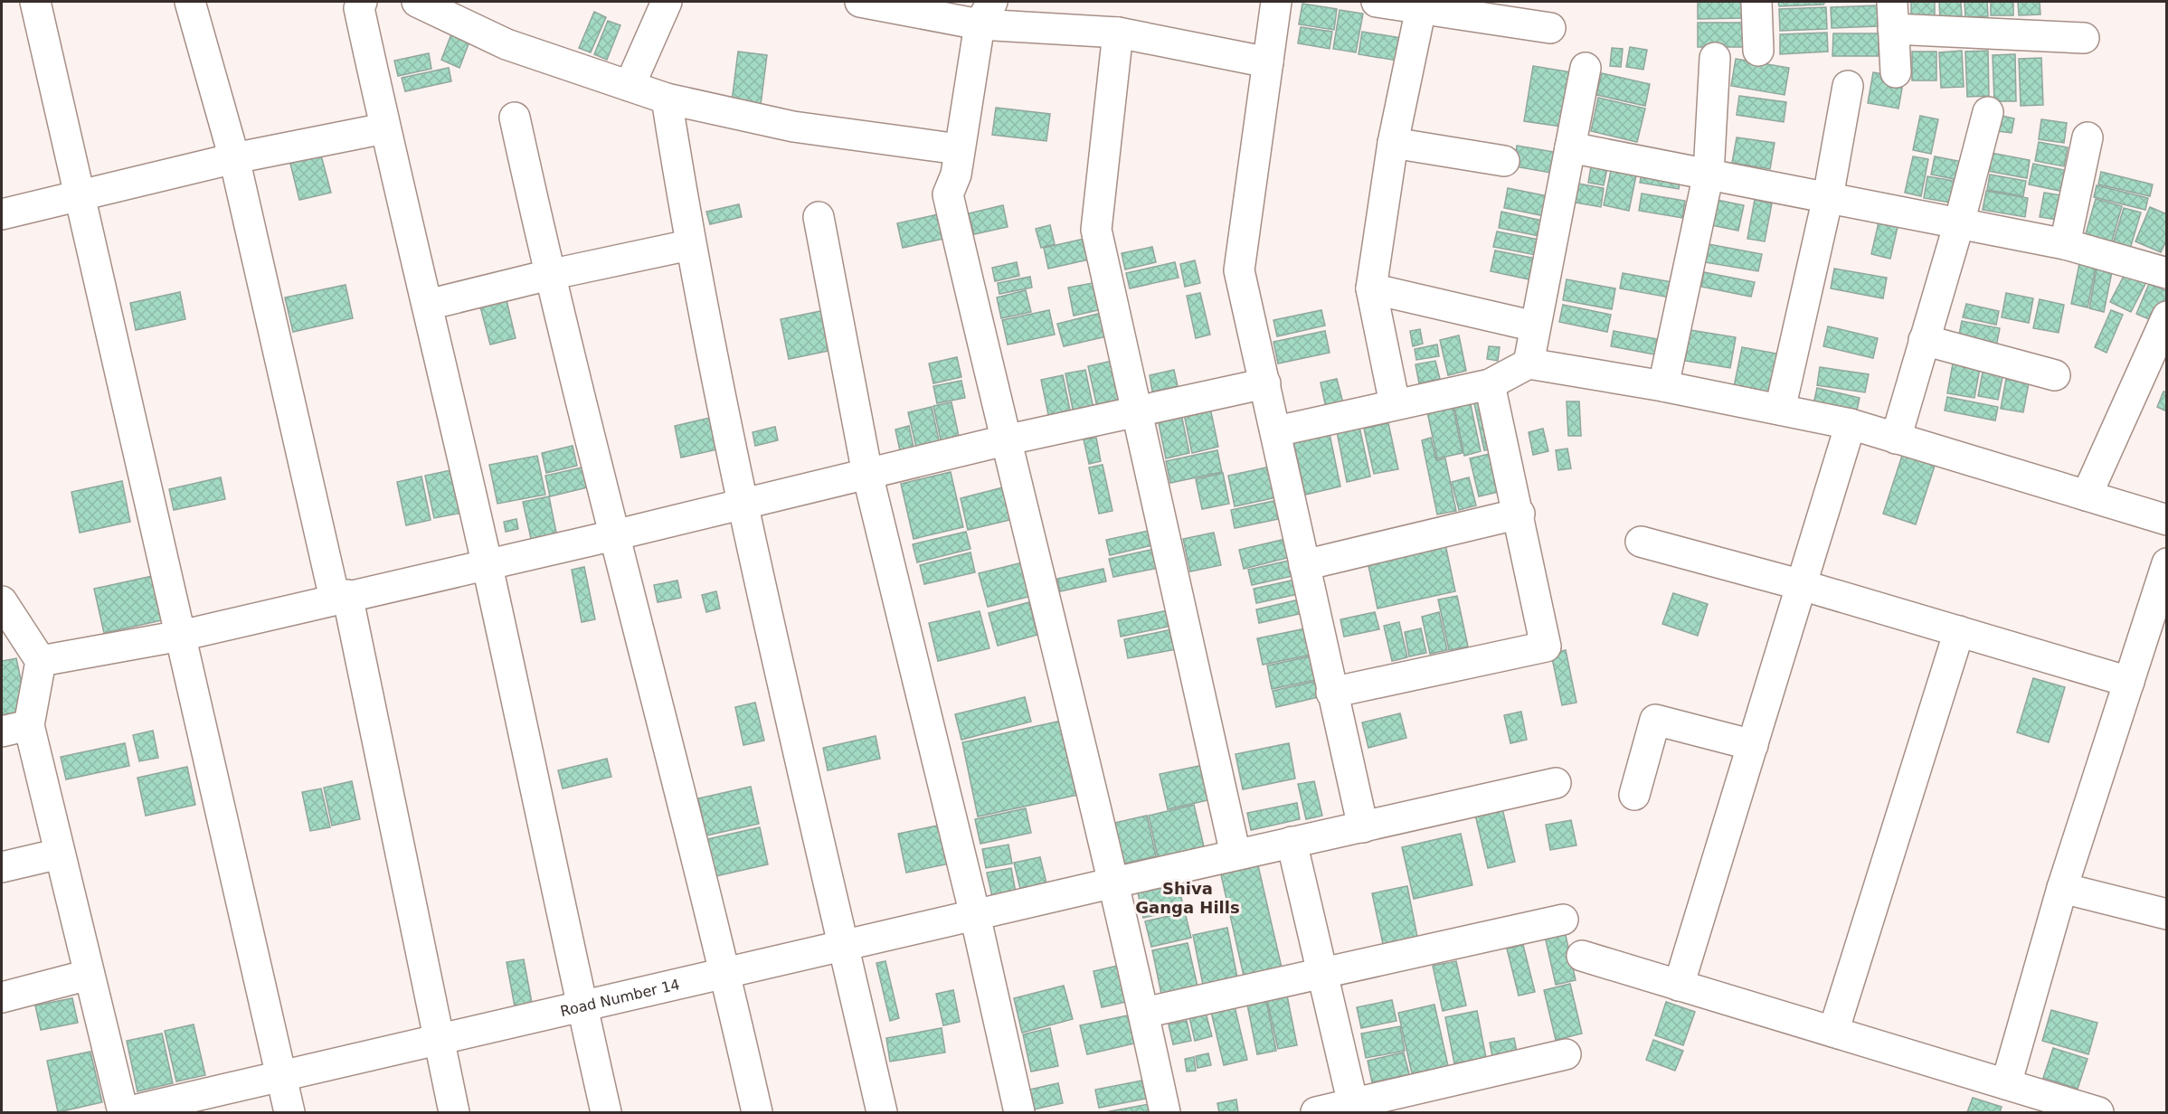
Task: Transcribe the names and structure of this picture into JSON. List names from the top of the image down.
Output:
{
  "streets": {
    "street": ["Road Number 14"]
  },
  "districts": ["Shiva Ganga Hills"]
}
